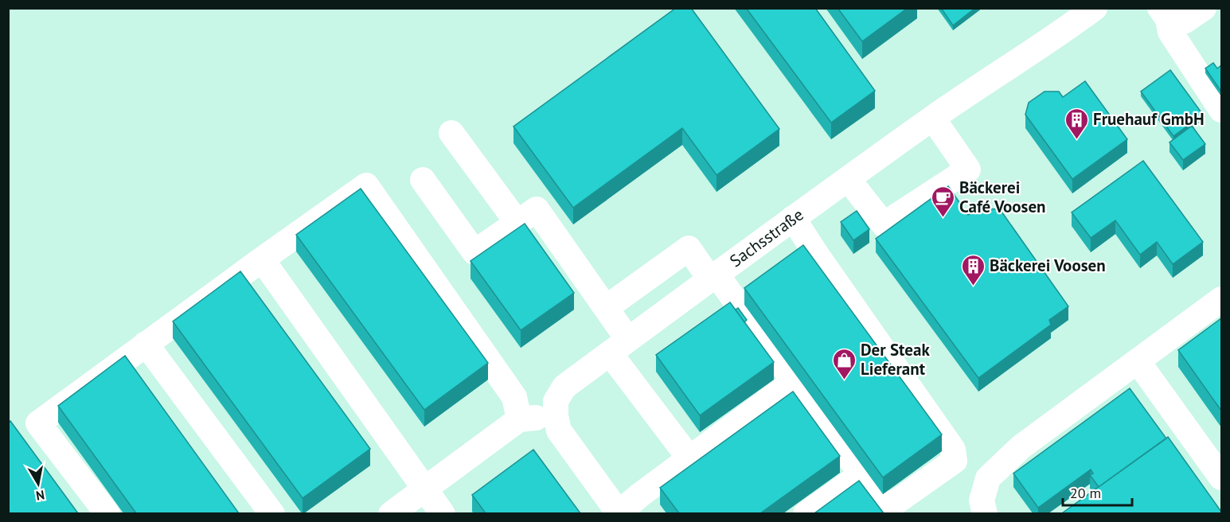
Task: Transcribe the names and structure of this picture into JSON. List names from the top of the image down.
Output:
{
  "streets": {
    "street": ["Sachsstraße"]
  },
  "places": {
    "building": ["Fruehauf GmbH", "Bäckerei Voosen"],
    "cafe": ["Bäckerei Café Voosen"],
    "shop": ["Der Steak Lieferant"]
  },
  "scale_bar": "20 m",
  "north": "bottom"
}
